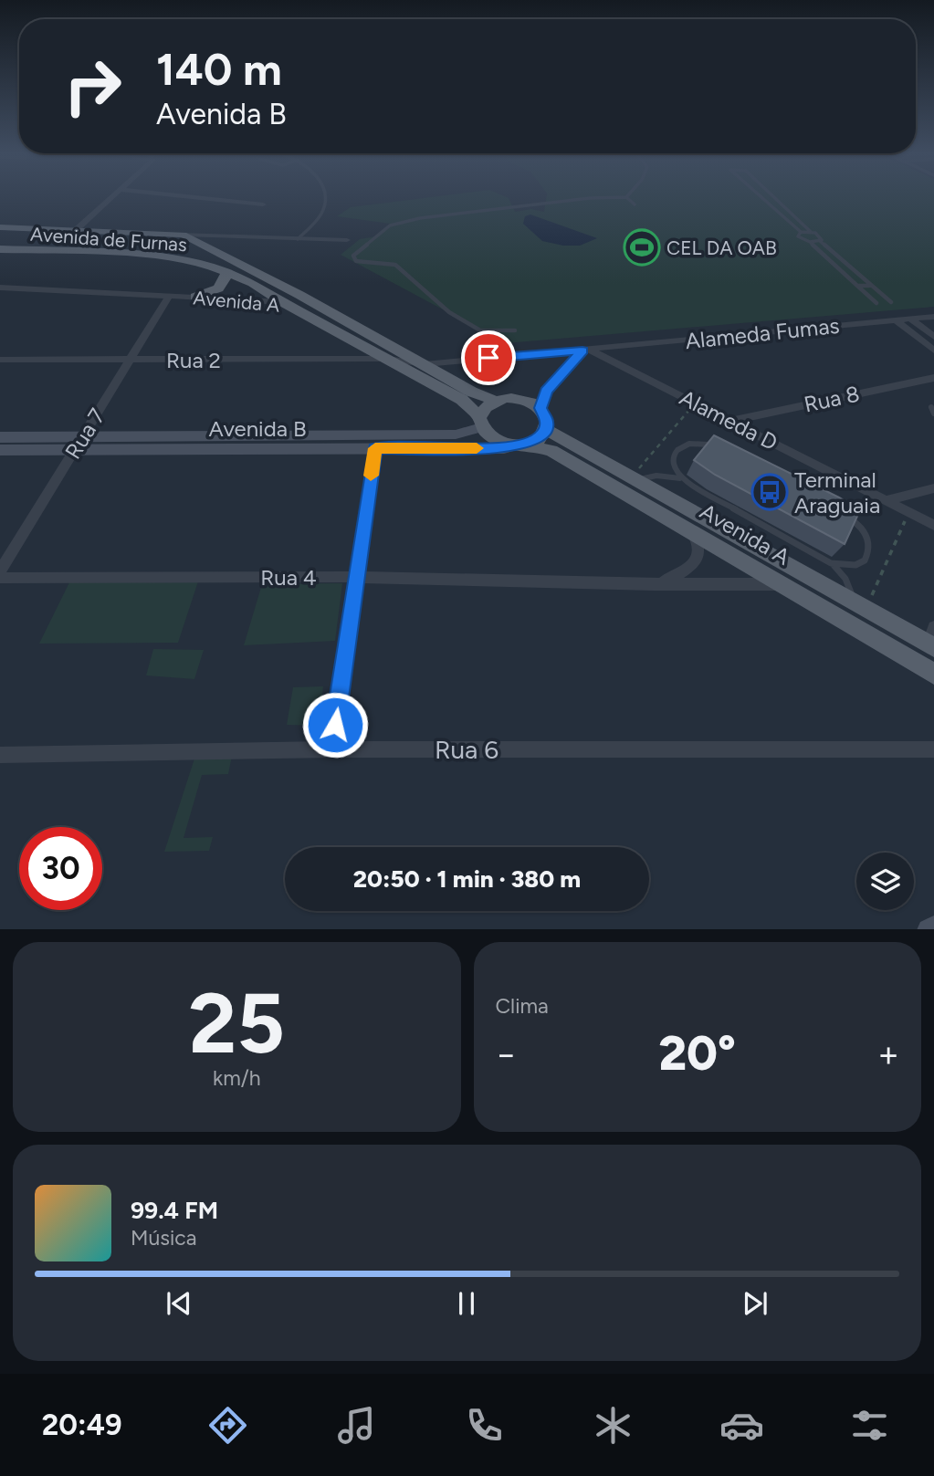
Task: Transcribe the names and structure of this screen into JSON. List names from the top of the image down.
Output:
{
  "streets": {
    "main road": ["Avenida de Furnas", "Avenida A"],
    "street": [
      "Alameda Fumas",
      "Rua 2",
      "Rua 8",
      "Alameda D",
      "Avenida B",
      "Rua 7",
      "Rua 4",
      "Rua 6"
    ]
  },
  "crossings": [
    ["Avenida de Furnas", "Avenida A"],
    ["Avenida A", "Alameda Fumas"],
    ["Avenida A", "Rua 2"],
    ["Avenida A", "Avenida B"],
    ["Avenida A", "Rua 7"],
    ["Avenida A", "Rua 4"],
    ["Alameda Fumas", "Rua 2"],
    ["Alameda Fumas", "Alameda D"],
    ["Rua 2", "Rua 7"],
    ["Rua 8", "Alameda D"],
    ["Avenida B", "Rua 7"]
  ],
  "places": {
    "sports": ["CEL DA OAB"],
    "bus stop": ["Terminal Araguaia"]
  },
  "page": {
    "turn": ["140 m", "Avenida B"],
    "limit": "30",
    "trip": "20:50 · 1 min · 380 m",
    "tile": [
      ["25", "km/h"],
      "Clima"
    ],
    "heat": ["−", "20°", "+"],
    "song": ["99.4 FM", "Música"],
    "tabs": "20:49"
  }
}
